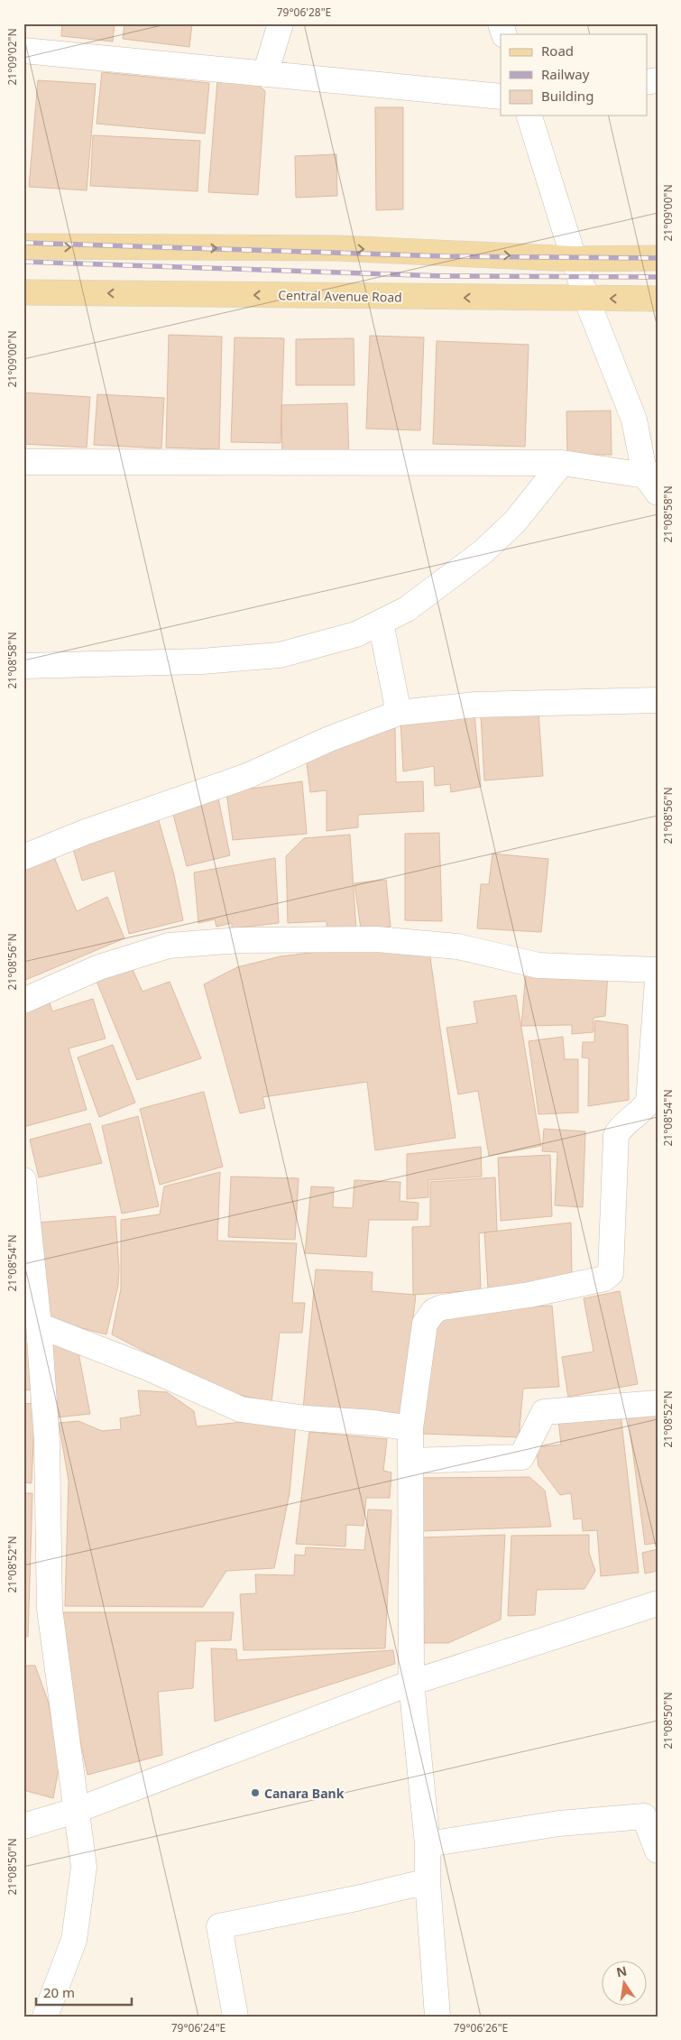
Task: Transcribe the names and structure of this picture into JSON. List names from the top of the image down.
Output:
{
  "streets": {
    "main road": ["Central Avenue Road"]
  },
  "places": ["Canara Bank"],
  "legend": ["Road", "Railway", "Building"],
  "scale_bar": "20 m",
  "north": "top",
  "coordinates": [
    "79°06'28\"E",
    "21°09'02\"N",
    "21°09'00\"N",
    "21°08'58\"N",
    "21°08'56\"N",
    "21°08'54\"N",
    "21°08'52\"N",
    "21°08'50\"N",
    "79°06'24\"E",
    "79°06'26\"E"
  ]
}
